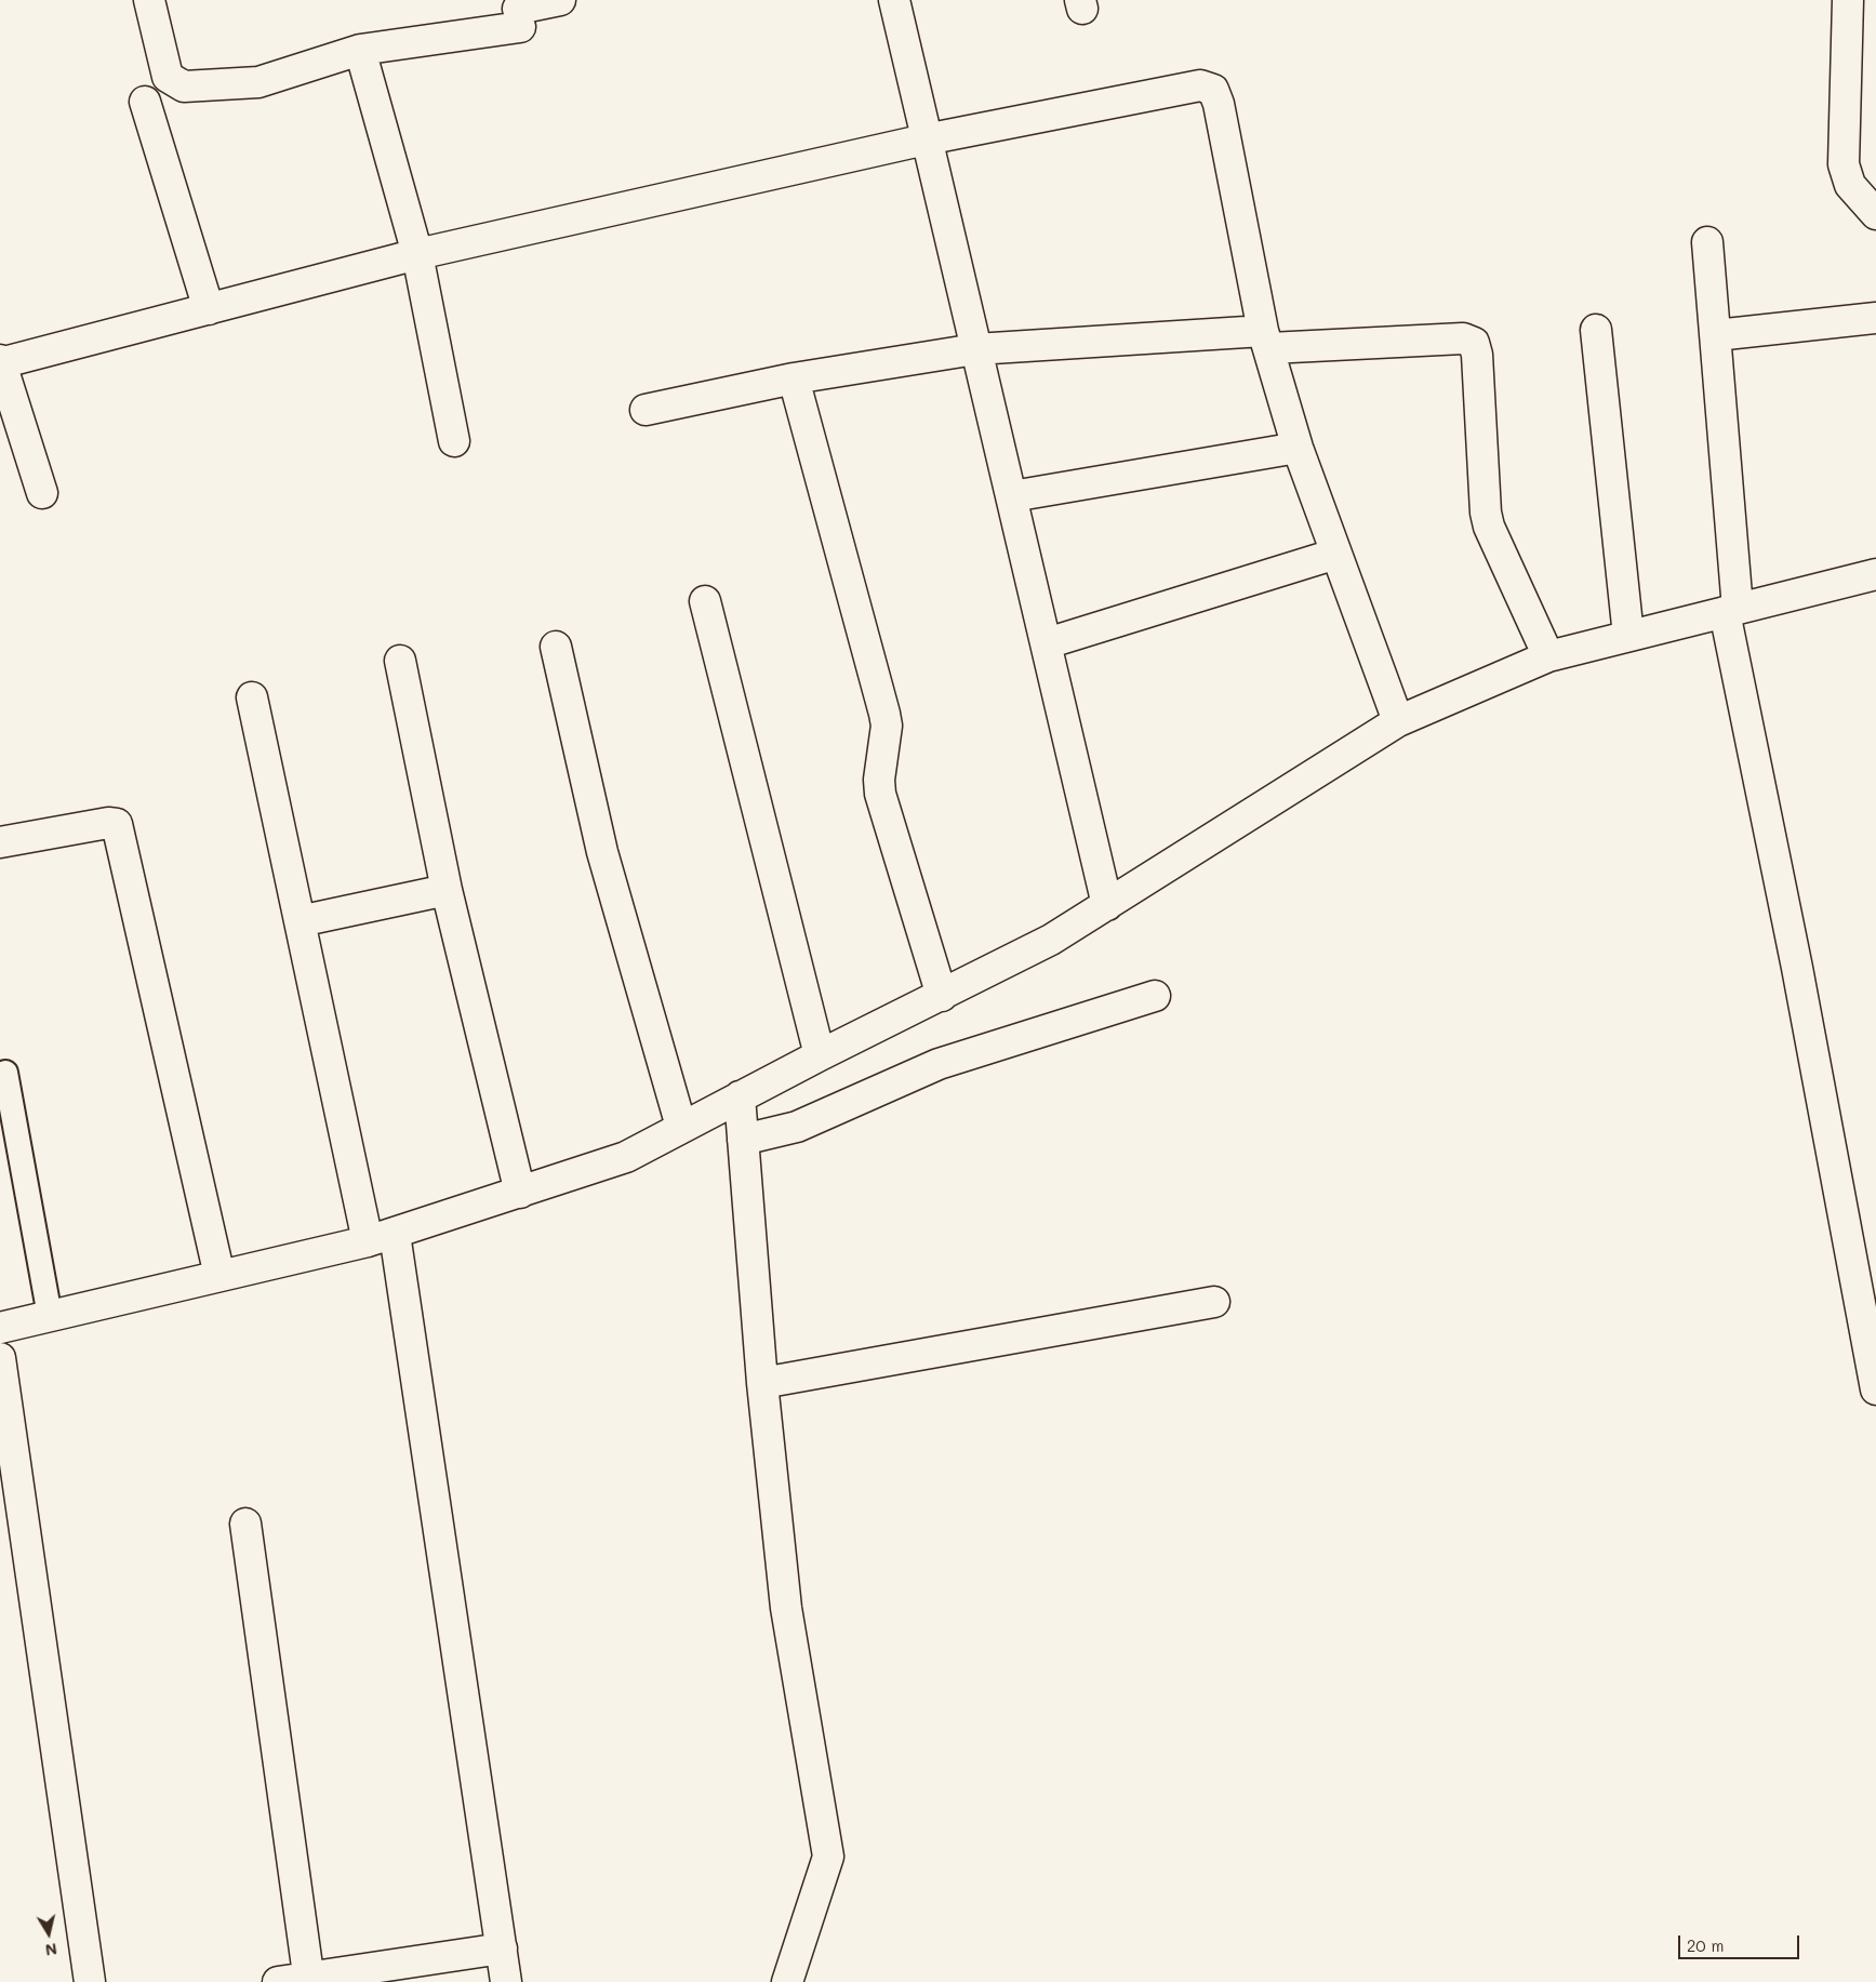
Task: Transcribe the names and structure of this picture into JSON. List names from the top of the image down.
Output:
{
  "scale_bar": "20 m",
  "north": "bottom"
}
